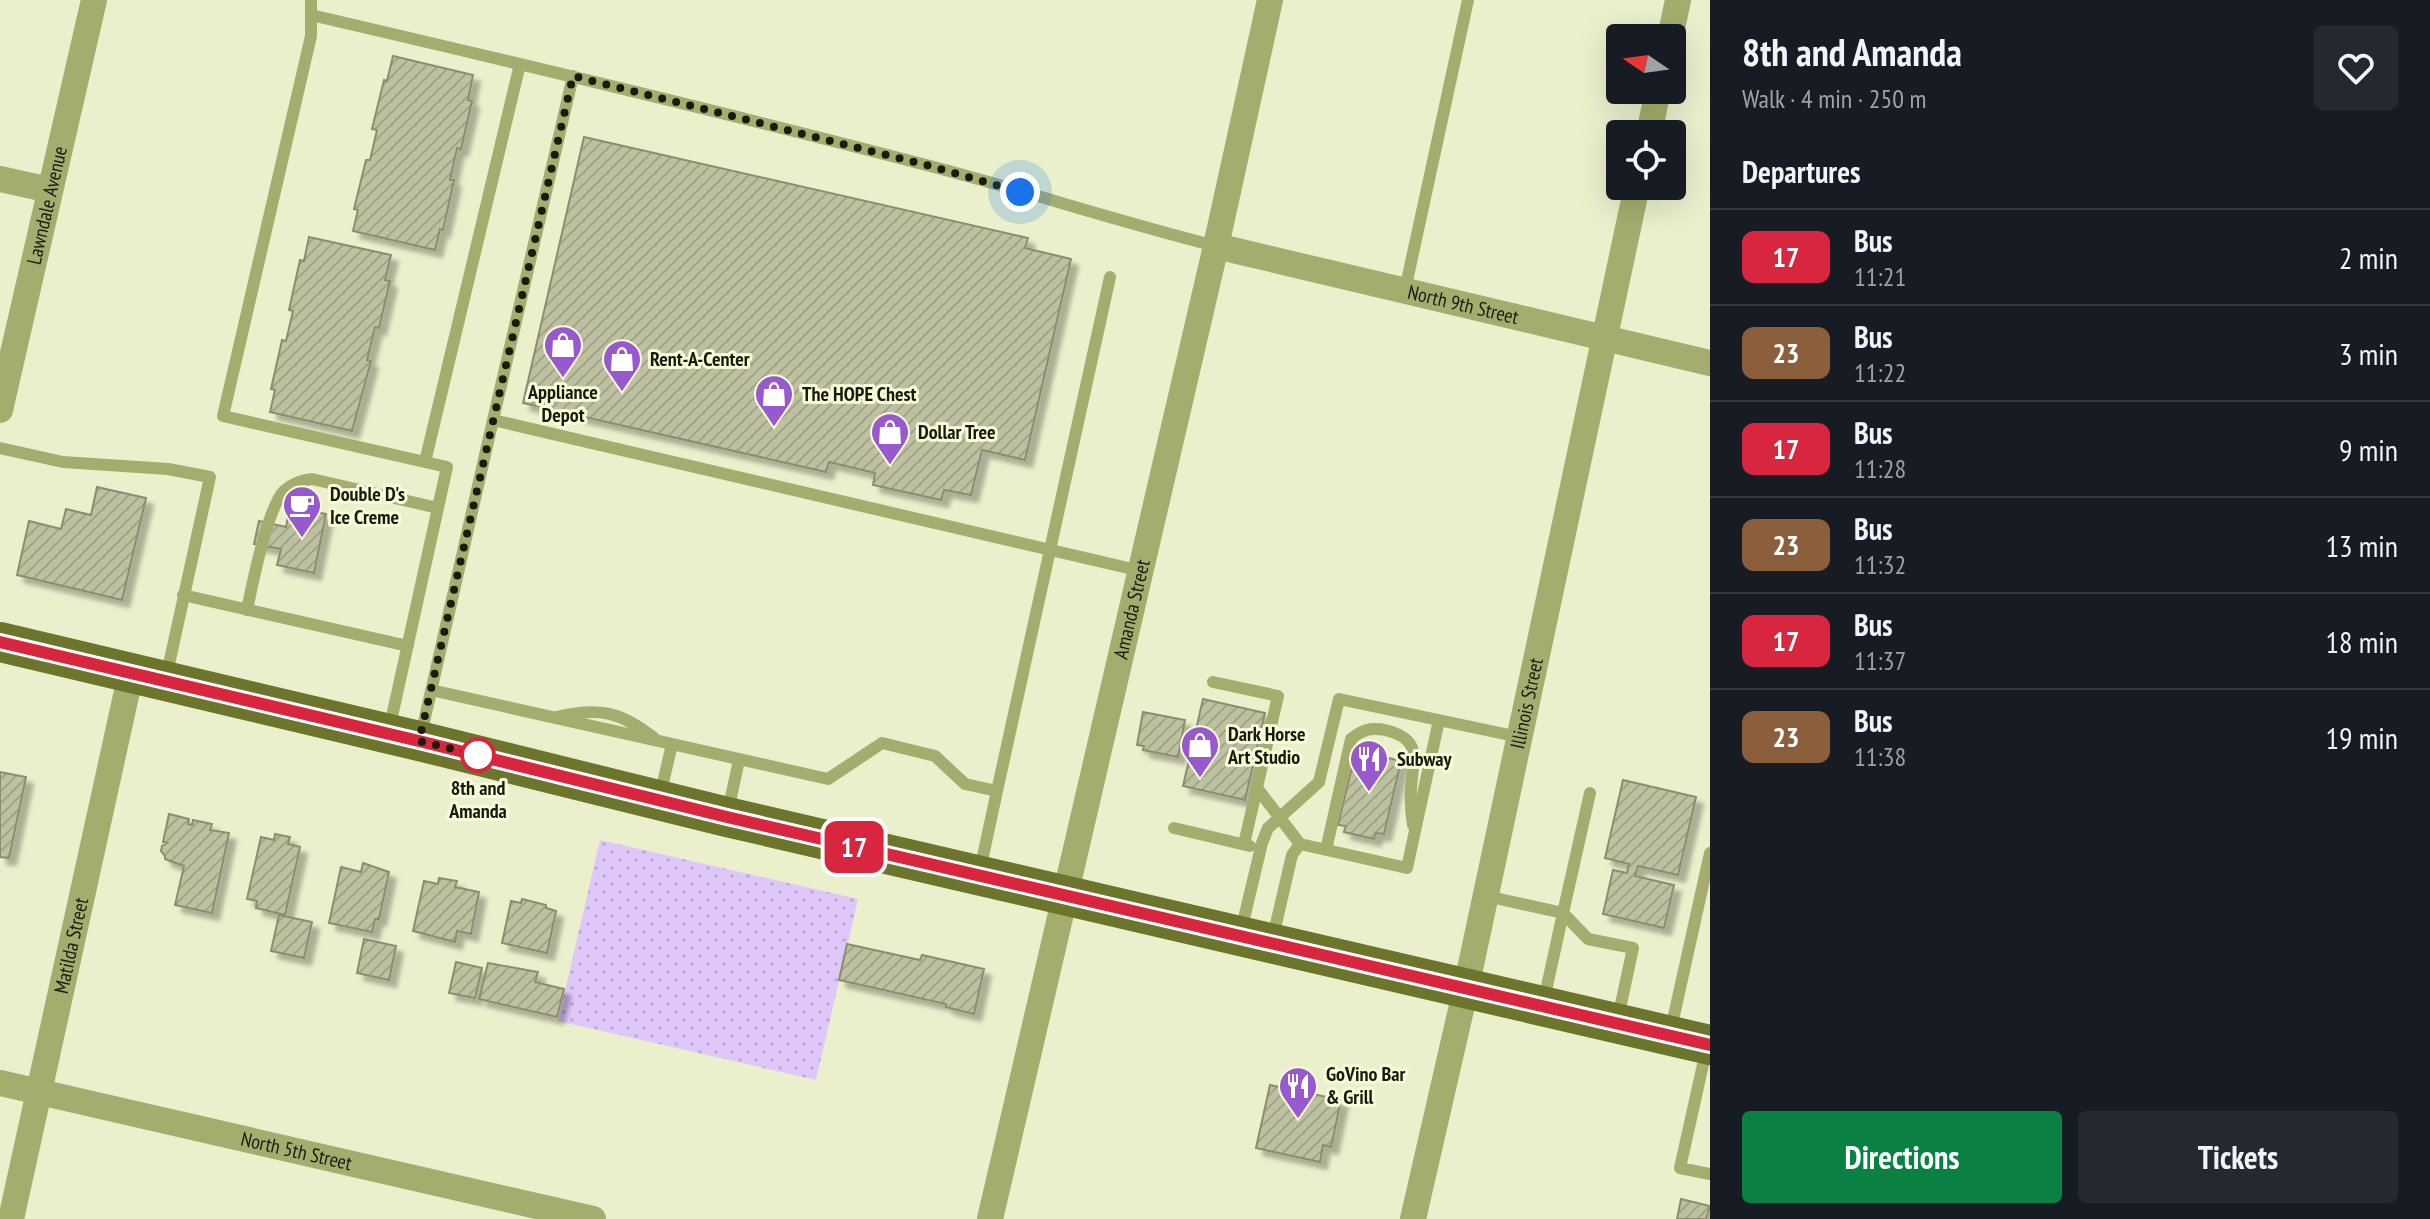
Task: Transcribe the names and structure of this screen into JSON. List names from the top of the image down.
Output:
{
  "streets": {
    "street": [
      "Lawndale Avenue",
      "North 9th Street",
      "Amanda Street",
      "Illinois Street",
      "Matilda Street",
      "North 5th Street"
    ]
  },
  "crossings": [
    ["North 9th Street", "Amanda Street"],
    ["North 9th Street", "Illinois Street"],
    ["Matilda Street", "North 5th Street"]
  ],
  "places": {
    "shop": [
      "Appliance Depot",
      "Rent-A-Center",
      "The HOPE Chest",
      "Dollar Tree",
      "Dark Horse Art Studio"
    ],
    "cafe": ["Double D's Ice Creme"],
    "other": ["8th and Amanda"],
    "restaurant": ["Subway", "GoVino Bar & Grill"]
  },
  "lines": ["bus line 17"],
  "north": "left",
  "page": {
    "on_map": "17",
    "heading": [
      ["8th and Amanda", "Walk · 4 min · 250 m"],
      "Departures"
    ],
    "list": [
      {
        "mark": "17",
        "name": "Bus",
        "note": "11:21",
        "value": "2 min"
      },
      {
        "mark": "23",
        "name": "Bus",
        "note": "11:22",
        "value": "3 min"
      },
      {
        "mark": "17",
        "name": "Bus",
        "note": "11:28",
        "value": "9 min"
      },
      {
        "mark": "23",
        "name": "Bus",
        "note": "11:32",
        "value": "13 min"
      },
      {
        "mark": "17",
        "name": "Bus",
        "note": "11:37",
        "value": "18 min"
      },
      {
        "mark": "23",
        "name": "Bus",
        "note": "11:38",
        "value": "19 min"
      }
    ],
    "buttons": ["Directions", "Tickets"]
  }
}
